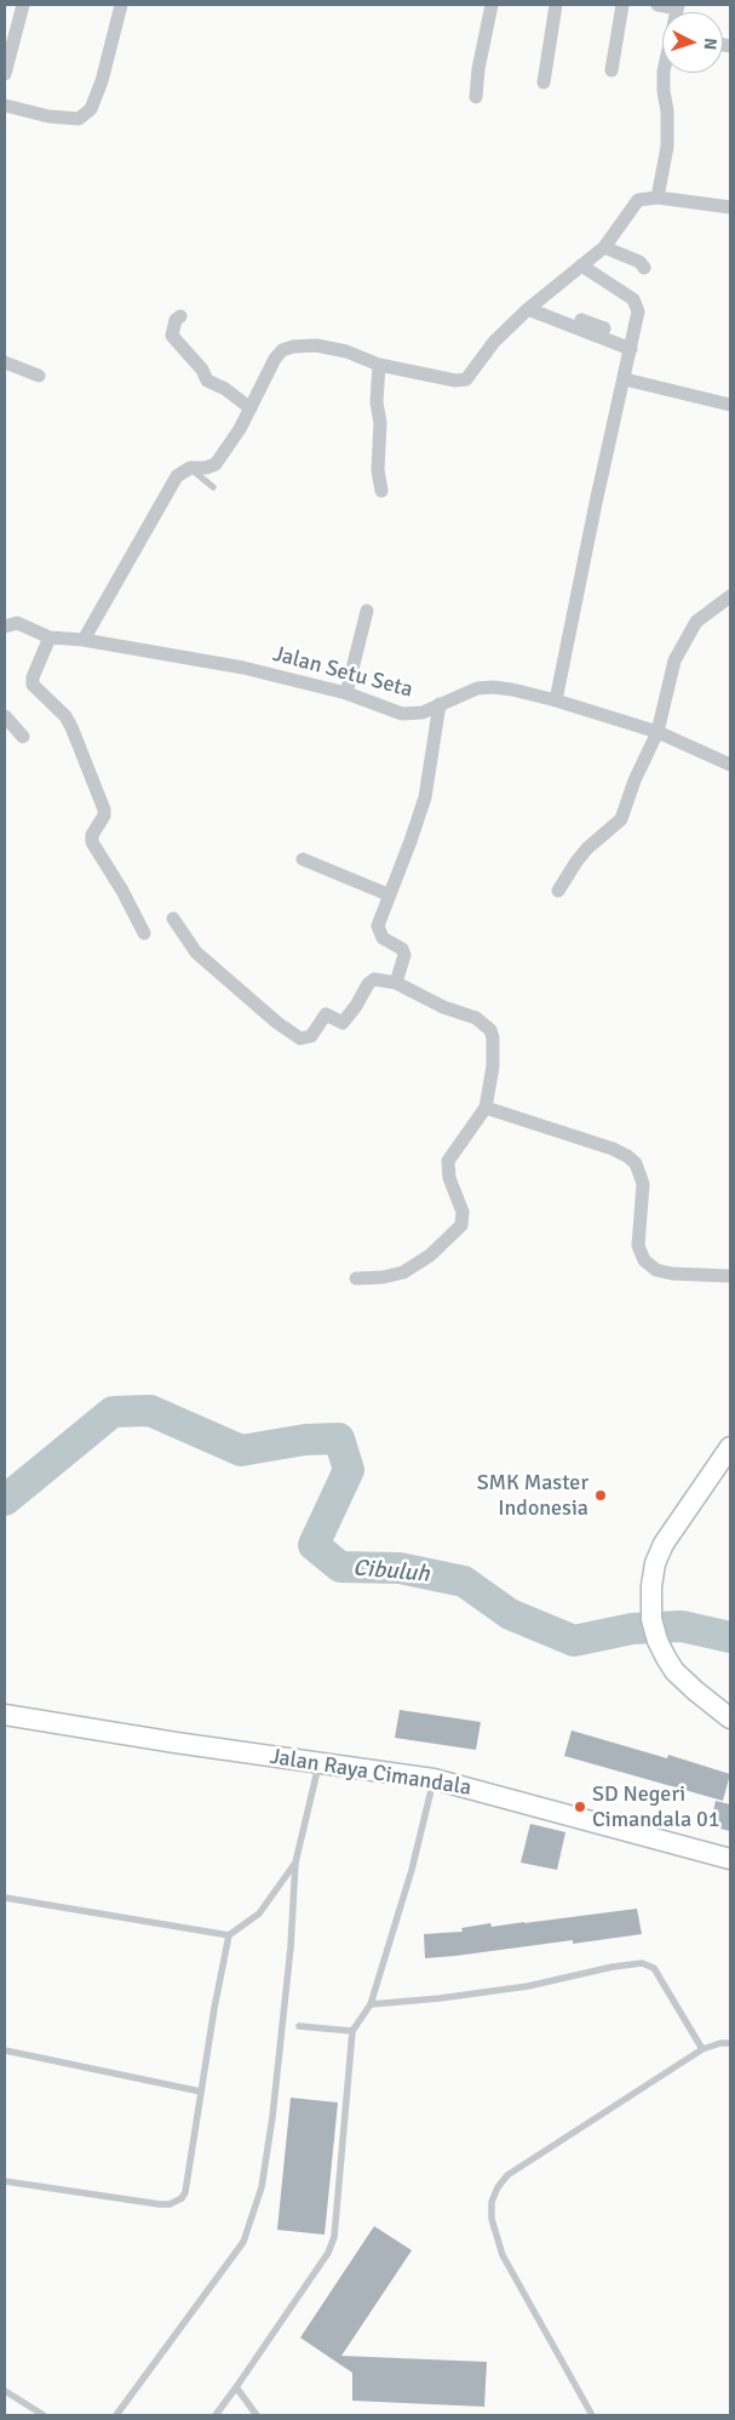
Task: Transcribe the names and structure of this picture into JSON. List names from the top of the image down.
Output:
{
  "streets": {
    "street": ["Jalan Setu Seta", "Jalan Raya Cimandala"]
  },
  "water": ["Cibuluh"],
  "places": ["SMK Master Indonesia", "SD Negeri Cimandala 01"],
  "north": "right"
}
